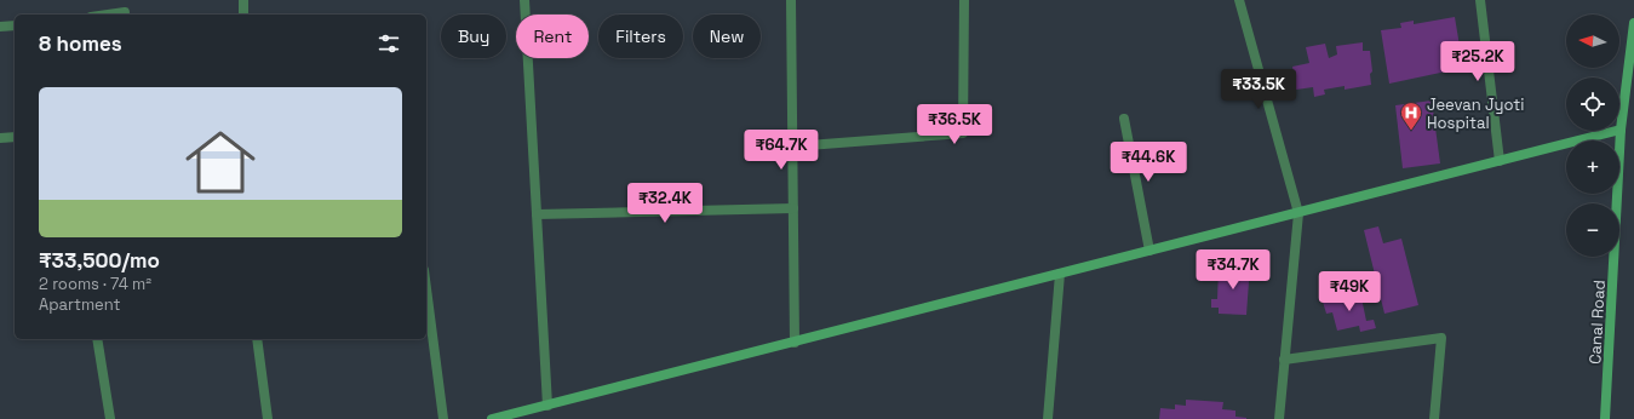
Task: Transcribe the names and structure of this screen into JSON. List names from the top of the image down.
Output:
{
  "streets": {
    "street": ["Canal Road"]
  },
  "places": {
    "hospital": ["Jeevan Jyoti Hospital"]
  },
  "north": "left",
  "page": {
    "map_buttons": ["+", "−"],
    "chip": [
      "Buy",
      "Rent",
      "Filters",
      "New"
    ],
    "heading": "8 homes",
    "price": [
      "₹25.2K",
      "₹33.5K",
      "₹36.5K",
      "₹64.7K",
      "₹44.6K",
      "₹32.4K",
      "₹34.7K",
      "₹49K"
    ],
    "list": [
      {
        "name": "₹33,500/mo",
        "note": "2 rooms · 74 m² · Apartment"
      }
    ]
  }
}
